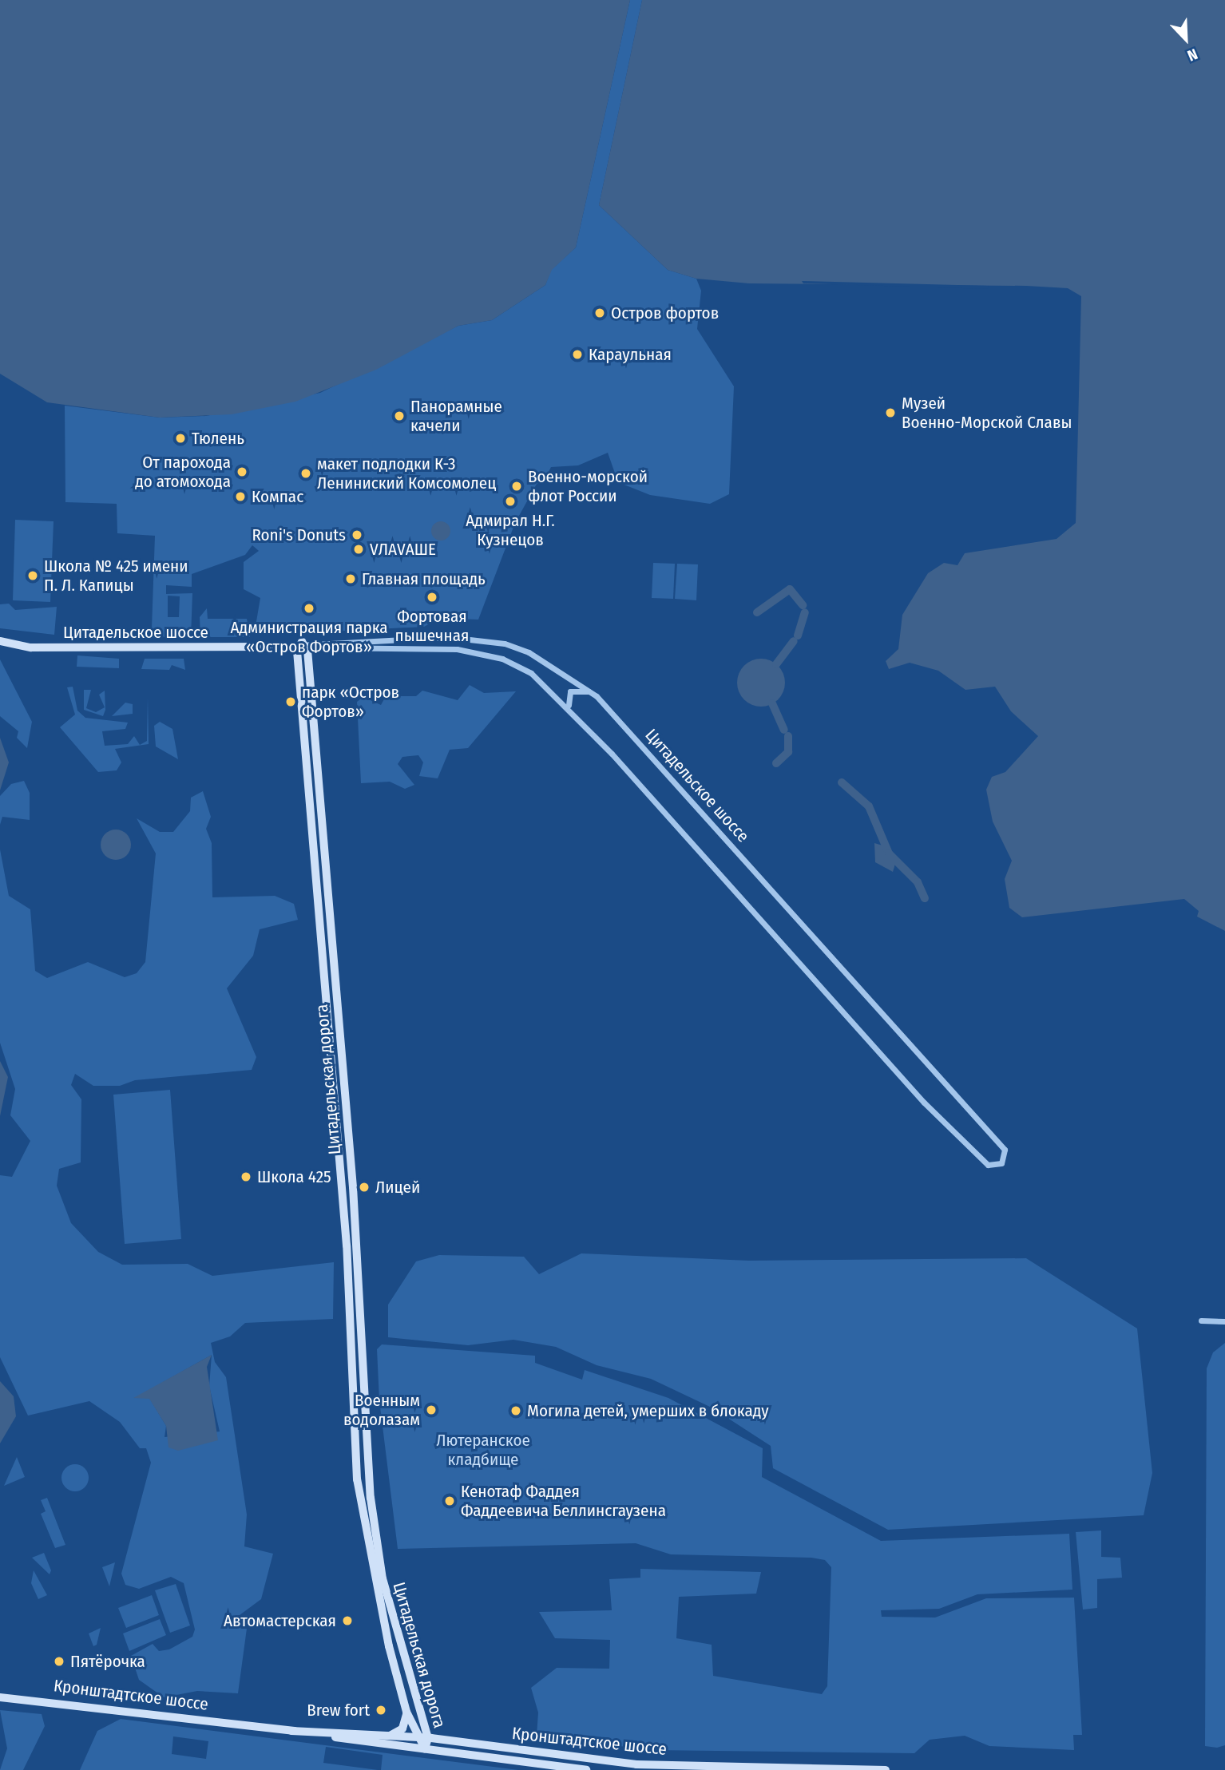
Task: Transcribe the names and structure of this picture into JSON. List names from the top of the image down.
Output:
{
  "streets": {
    "street": ["Цитадельское шоссе", "Цитадельская дорога", "Кронштадтское шоссе"]
  },
  "crossings": [
    ["Цитадельское шоссе", "Цитадельская дорога"],
    ["Цитадельская дорога", "Кронштадтское шоссе"]
  ],
  "parks": ["Лютеранское кладбище"],
  "places": [
    "Остров фортов",
    "Караульная",
    "Музей Военно-Морской Славы",
    "Панорамные качели",
    "Тюлень",
    "От парохода до атомохода",
    "макет подлодки К-3 Лениниский Комсомолец",
    "Военно-морской флот России",
    "Компас",
    "Адмирал Н.Г. Кузнецов",
    "Roni's Donuts",
    "VЛАVАШЕ",
    "Школа № 425 имени П. Л. Капицы",
    "Главная площадь",
    "Фортовая пышечная",
    "Администрация парка «Остров Фортов»",
    "парк «Остров Фортов»",
    "Школа 425",
    "Лицей",
    "Военным водолазам",
    "Могила детей, умерших в блокаду",
    "Кенотаф Фаддея Фаддеевича Беллинсгаузена",
    "Автомастерская",
    "Пятёрочка",
    "Brew fort"
  ],
  "north": "bottom right"
}
